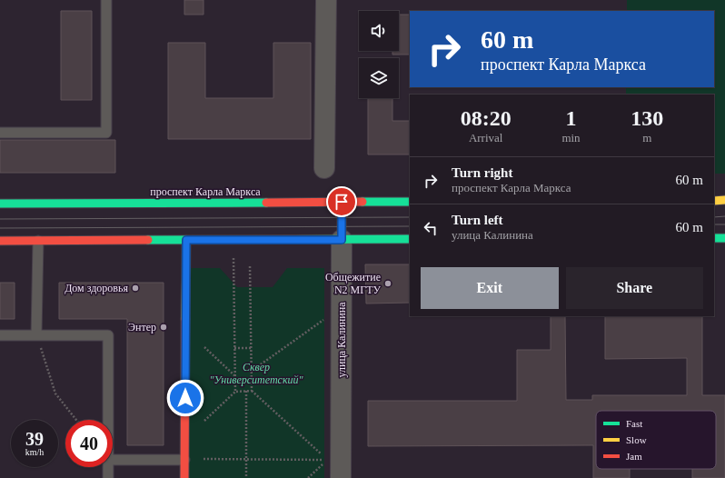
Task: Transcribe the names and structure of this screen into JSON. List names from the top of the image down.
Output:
{
  "streets": {
    "main road": ["проспект Карла Маркса", "улица Калинина"]
  },
  "crossings": [
    ["проспект Карла Маркса", "улица Калинина"]
  ],
  "parks": ["Сквер \"Университетский\""],
  "places": ["Общежитие N2 МГТУ", "Дом здоровья", "Энтер"],
  "legend": ["Fast", "Slow", "Jam"],
  "page": {
    "turn": ["60 m", "проспект Карла Маркса"],
    "eta": [
      "08:20",
      "Arrival",
      "1",
      "min",
      "130",
      "m"
    ],
    "list": [
      {
        "name": "Turn right",
        "note": "проспект Карла Маркса",
        "value": "60 m"
      },
      {
        "name": "Turn left",
        "note": "улица Калинина",
        "value": "60 m"
      }
    ],
    "buttons": ["Exit", "Share"],
    "speed": "39 km/h",
    "limit": "40"
  }
}
